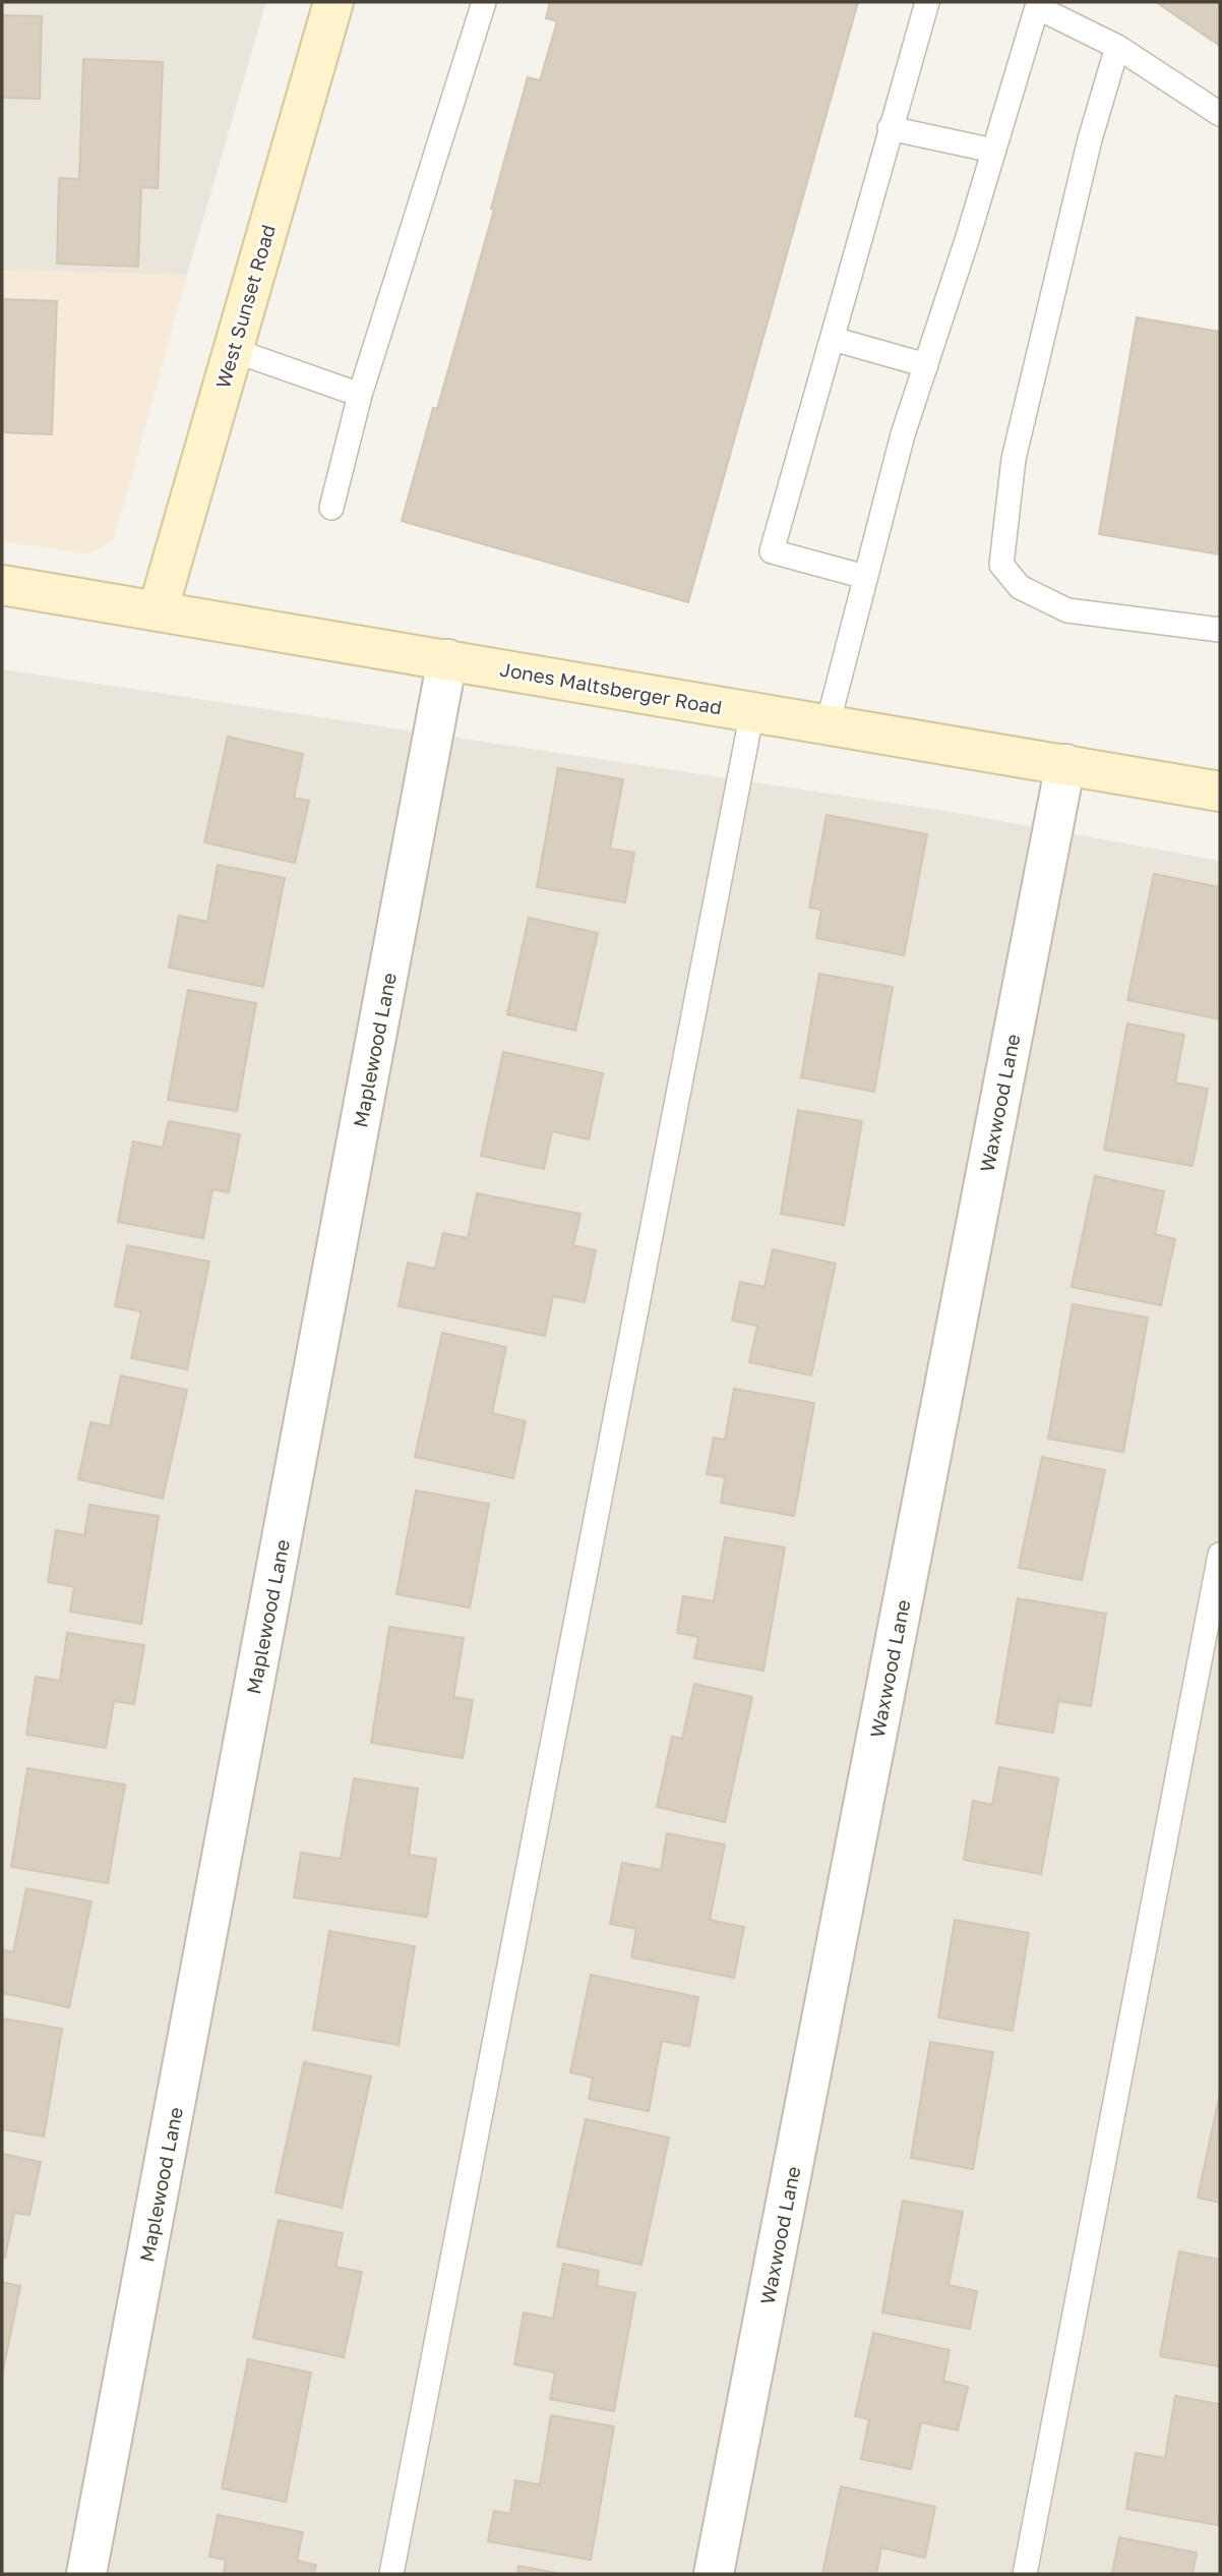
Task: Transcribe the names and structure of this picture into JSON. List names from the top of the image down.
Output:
{
  "streets": {
    "main road": ["West Sunset Road", "Jones Maltsberger Road"],
    "street": ["Maplewood Lane", "Waxwood Lane"]
  },
  "crossings": [
    ["West Sunset Road", "Jones Maltsberger Road"],
    ["Jones Maltsberger Road", "Maplewood Lane"],
    ["Jones Maltsberger Road", "Waxwood Lane"]
  ]
}
